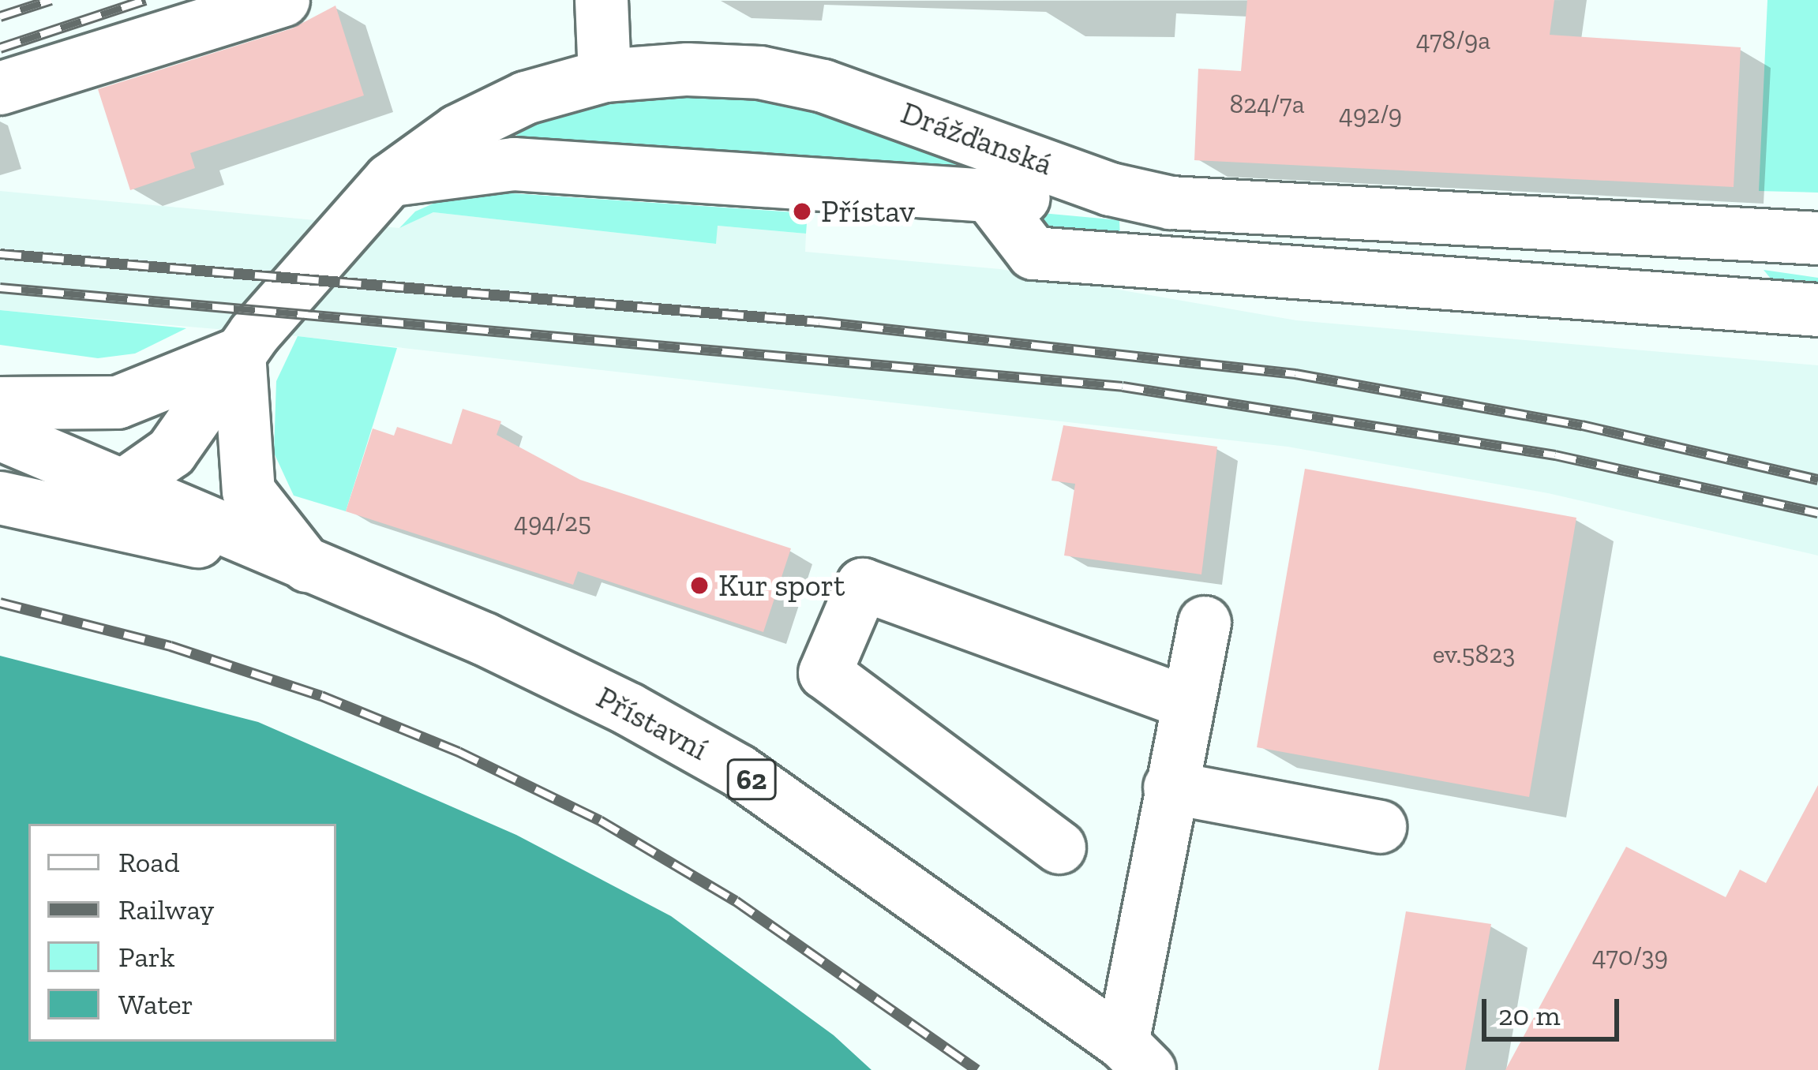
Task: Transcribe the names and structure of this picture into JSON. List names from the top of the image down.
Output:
{
  "streets": {
    "street": ["Drážďanská", "Přístavní", "62"]
  },
  "crossings": [
    ["Drážďanská", "Přístavní"]
  ],
  "places": ["Přístav", "Kur sport"],
  "house_numbers": [
    "478/9a",
    "824/7a",
    "492/9",
    "494/25",
    "ev.5823",
    "470/39"
  ],
  "legend": [
    "Road",
    "Railway",
    "Park",
    "Water"
  ],
  "scale_bar": "20 m"
}
